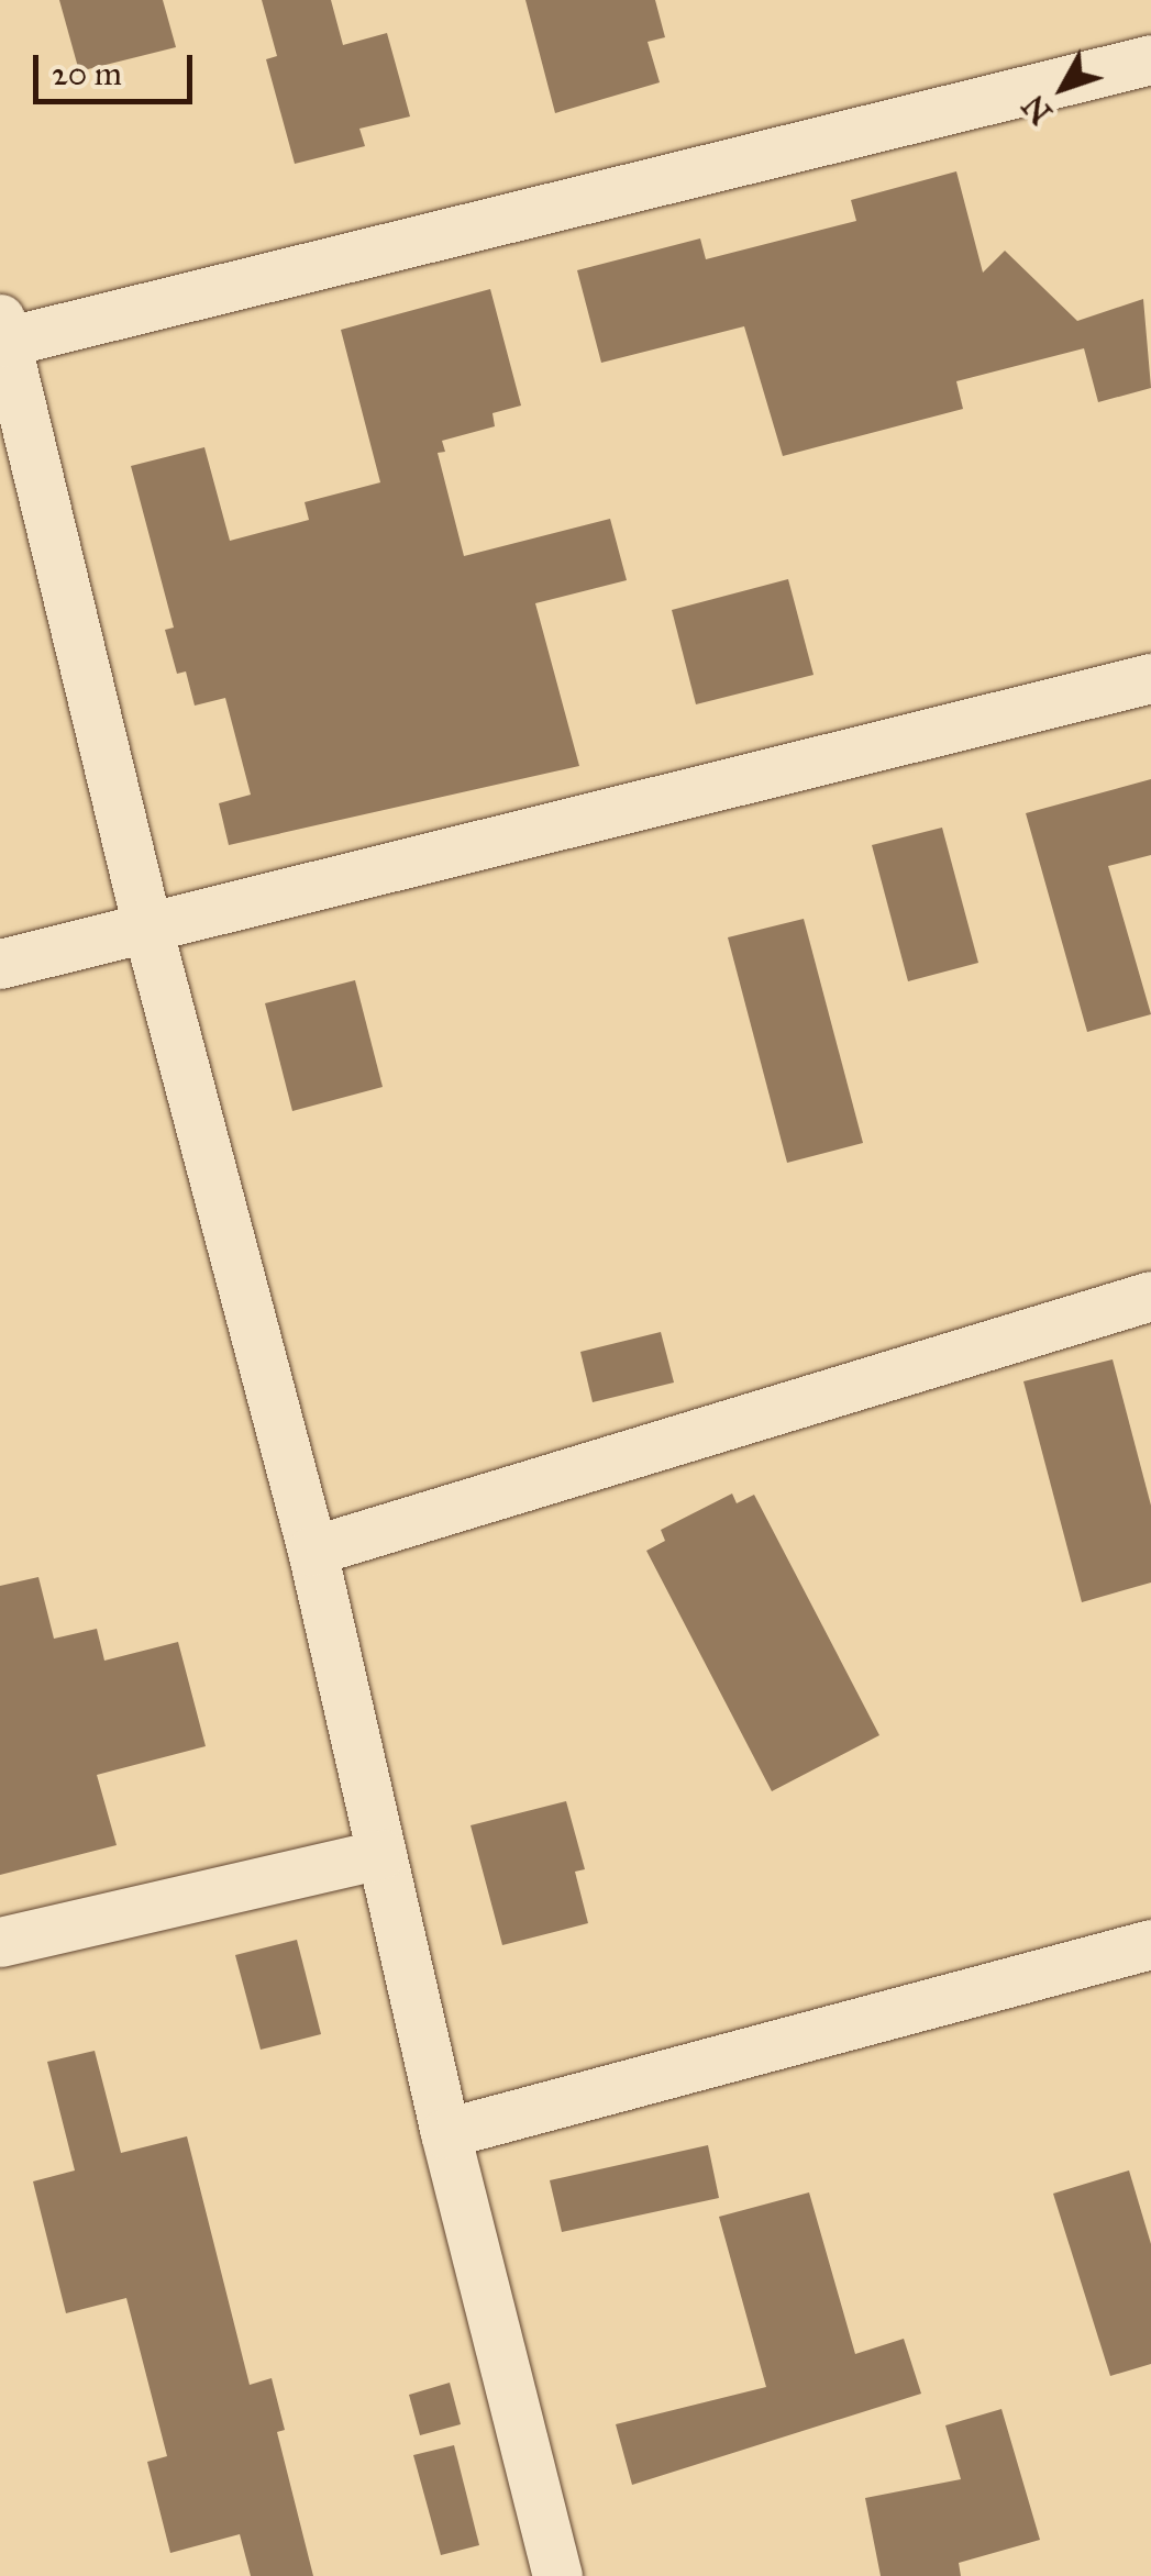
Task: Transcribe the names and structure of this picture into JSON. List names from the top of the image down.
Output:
{
  "scale_bar": "20 m",
  "north": "bottom left"
}
